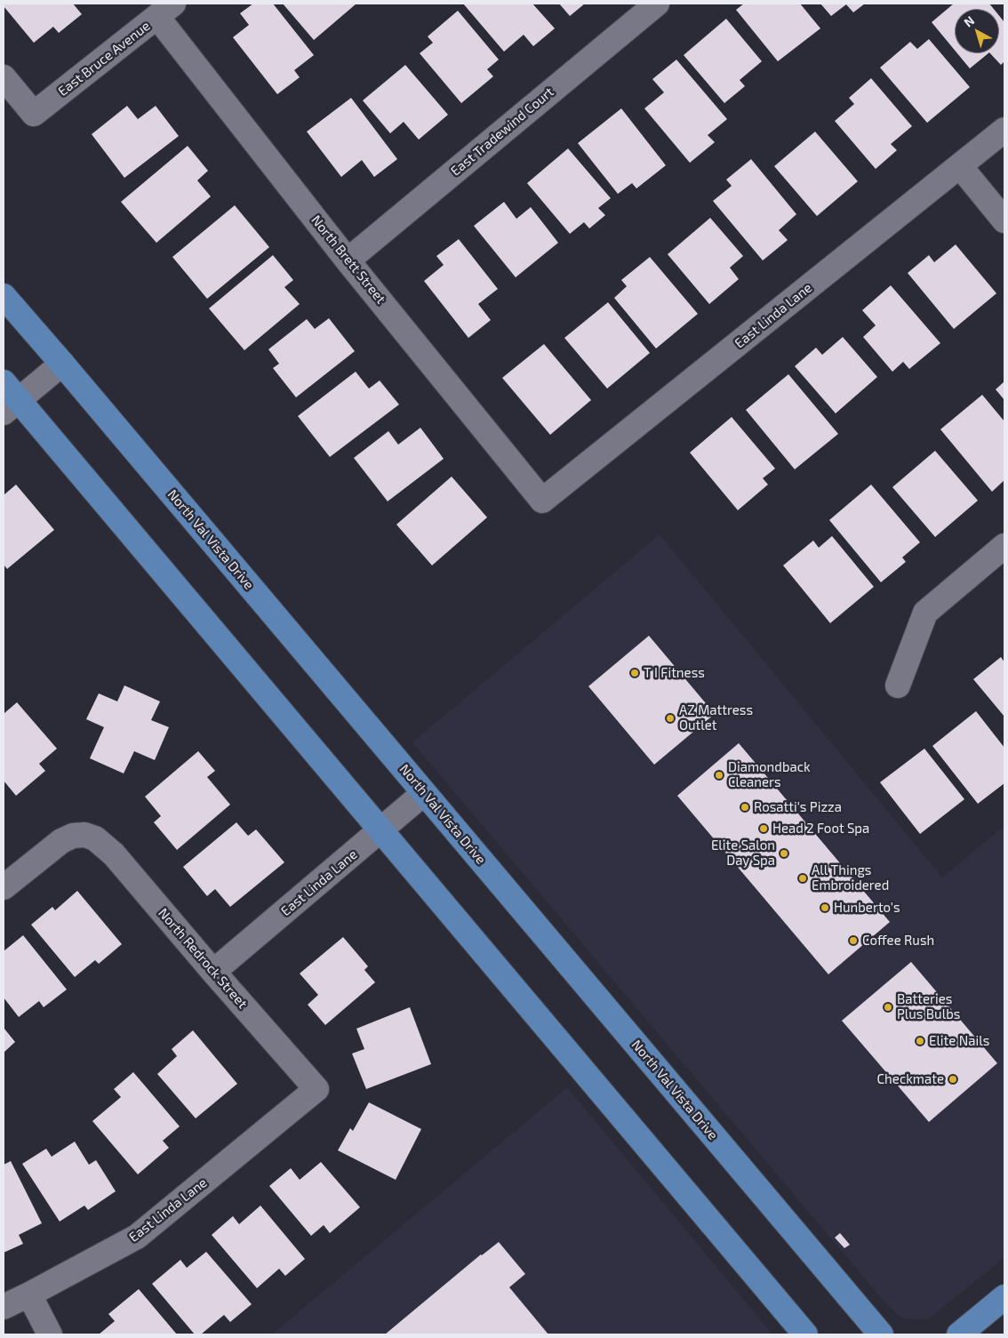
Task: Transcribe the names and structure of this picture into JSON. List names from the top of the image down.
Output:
{
  "streets": {
    "main road": ["North Val Vista Drive"],
    "street": [
      "East Bruce Avenue",
      "East Tradewind Court",
      "North Brett Street",
      "East Linda Lane",
      "North Redrock Street"
    ]
  },
  "crossings": [
    ["East Bruce Avenue", "North Brett Street"],
    ["East Tradewind Court", "North Brett Street"],
    ["North Brett Street", "East Linda Lane"],
    ["East Linda Lane", "North Val Vista Drive"],
    ["East Linda Lane", "North Redrock Street"]
  ],
  "places": [
    "T I Fitness",
    "AZ Mattress Outlet",
    "Diamondback Cleaners",
    "Rosatti's Pizza",
    "Head 2 Foot Spa",
    "Elite Salon Day Spa",
    "All Things Embroidered",
    "Hunberto's",
    "Coffee Rush",
    "Batteries Plus Bulbs",
    "Elite Nails",
    "Checkmate"
  ],
  "north": "top left"
}
